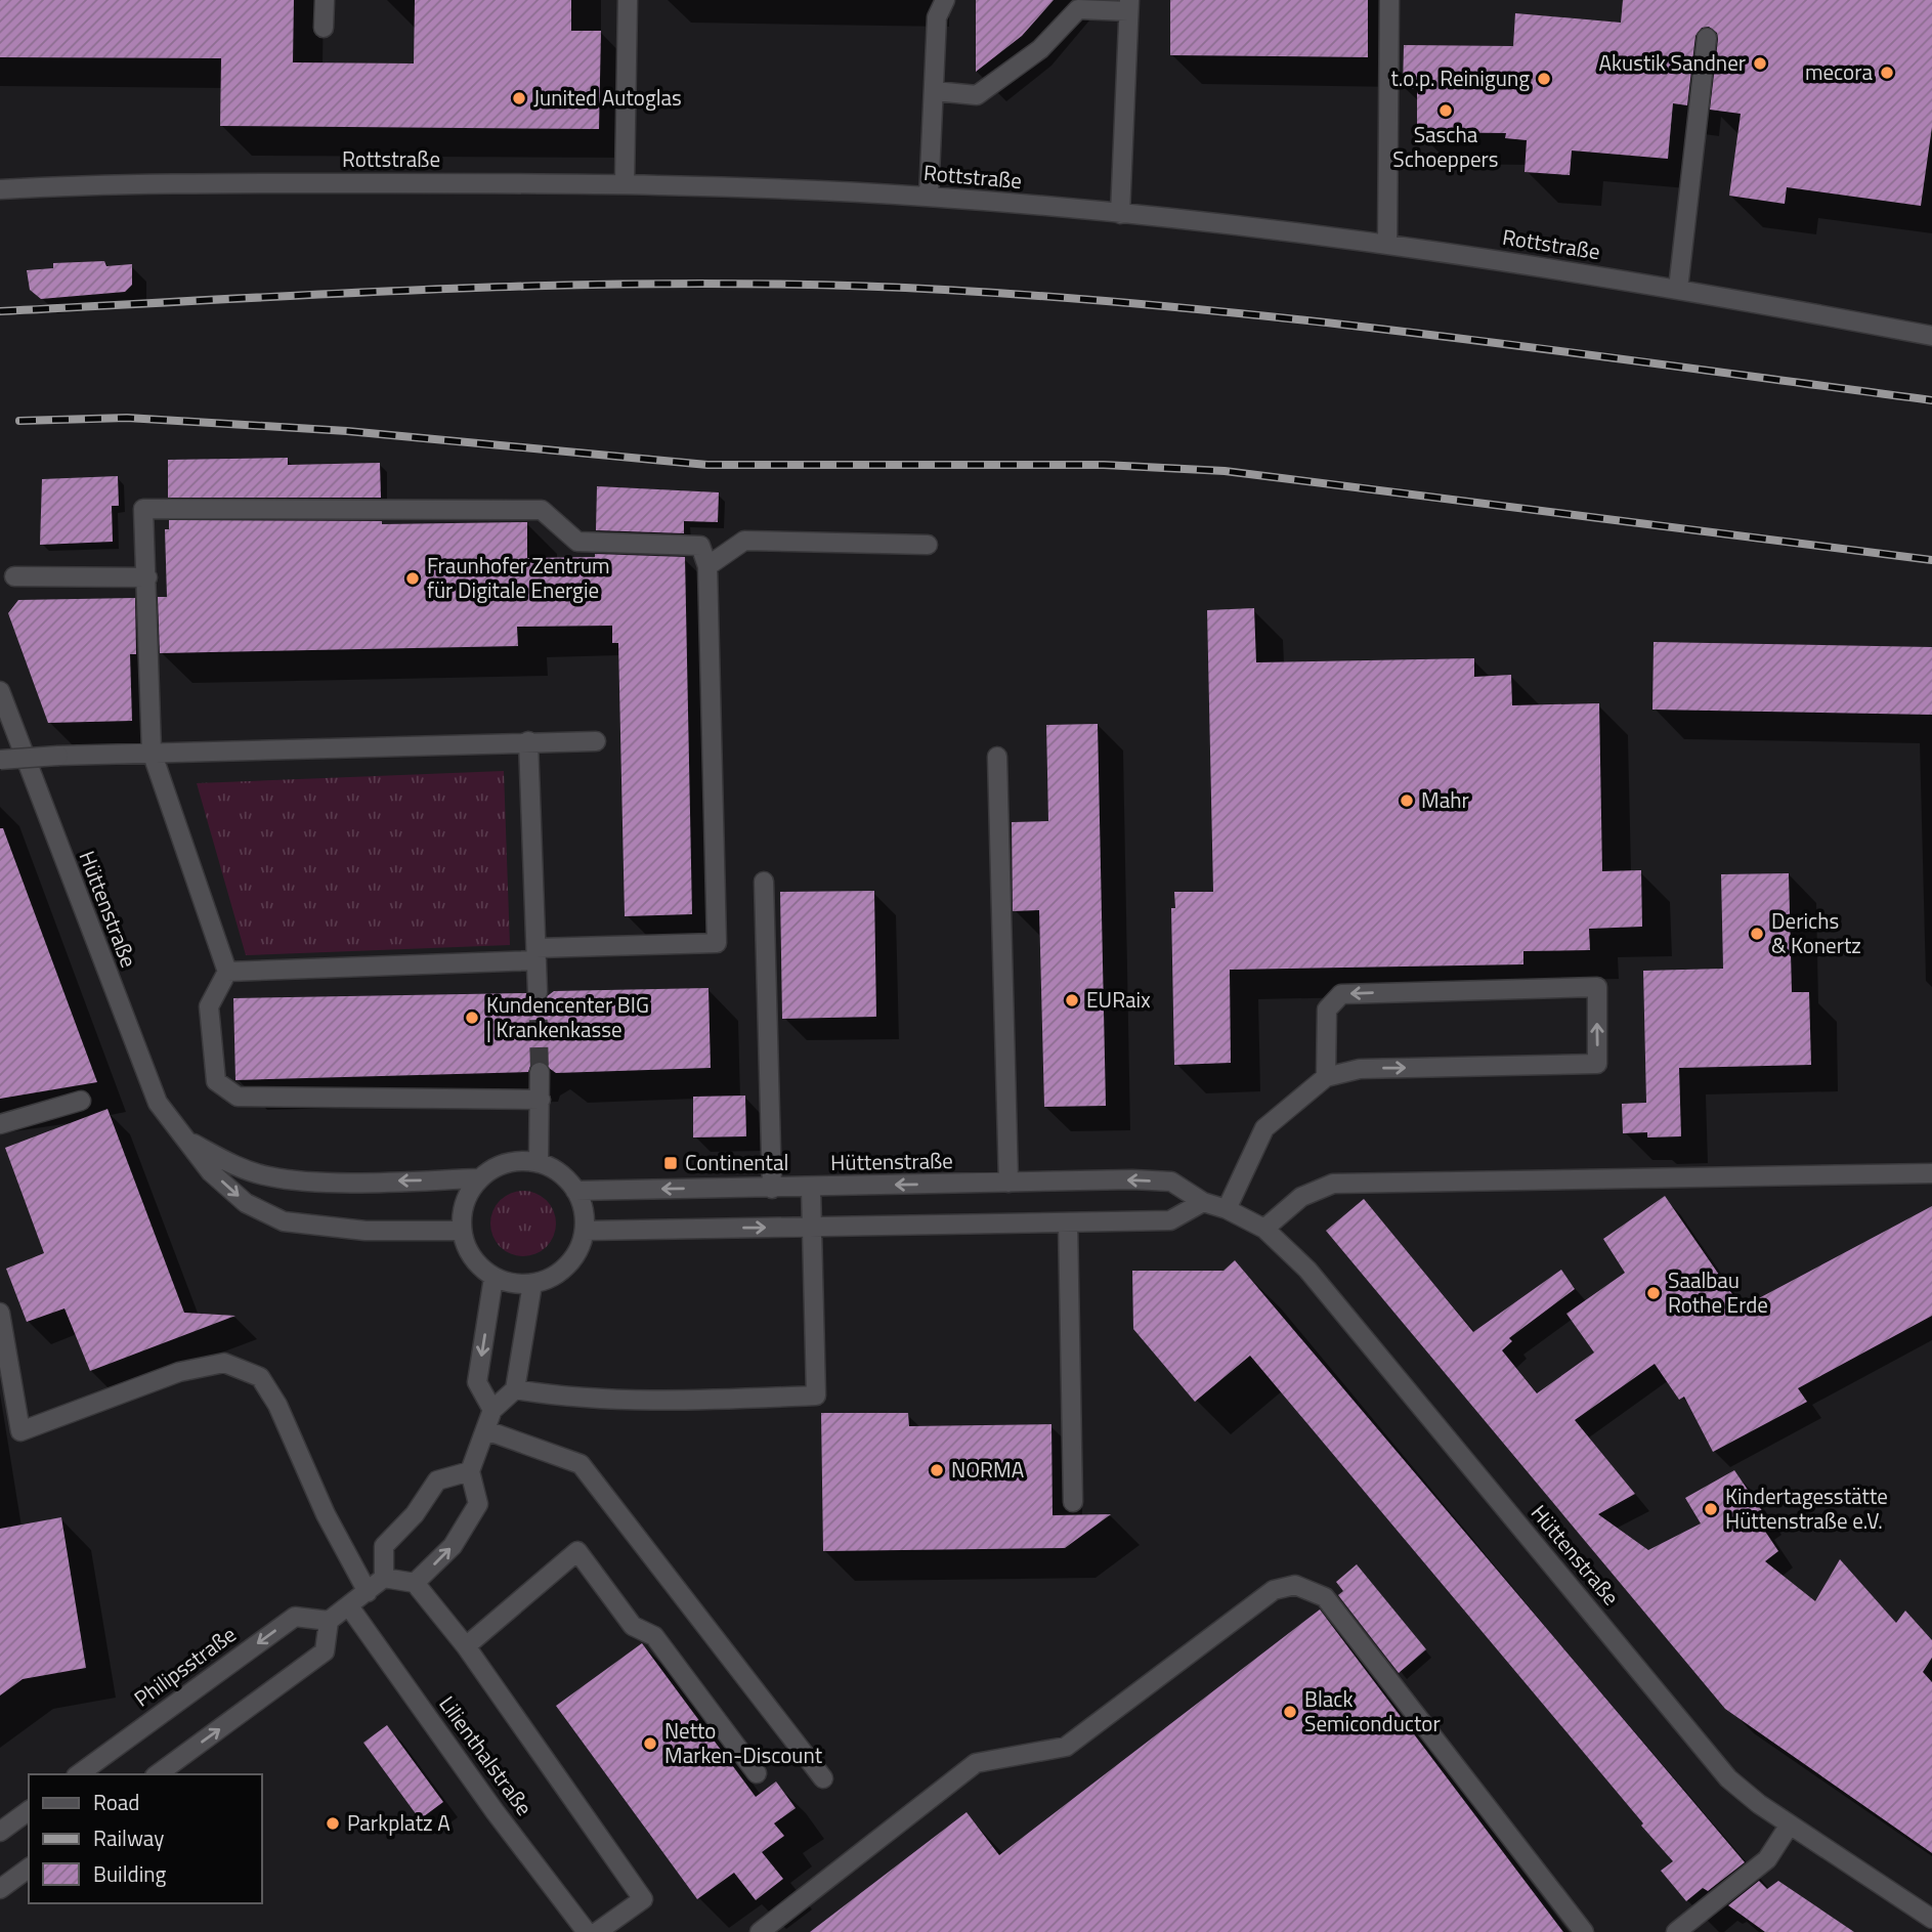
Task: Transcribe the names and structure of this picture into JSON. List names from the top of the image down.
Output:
{
  "streets": {
    "street": [
      "Rottstraße",
      "Hüttenstraße",
      "Philipsstraße",
      "Lilienthalstraße"
    ]
  },
  "places": {
    "other": [
      "Akustik Sandner",
      "mecora",
      "t.o.p. Reinigung",
      "Junited Autoglas",
      "Sascha Schoeppers",
      "Fraunhofer Zentrum für Digitale Energie",
      "Mahr",
      "Derichs & Konertz",
      "EURaix",
      "Kundencenter BIG | Krankenkasse",
      "Saalbau Rothe Erde",
      "NORMA",
      "Kindertagesstätte Hüttenstraße e.V.",
      "Black Semiconductor",
      "Netto Marken-Discount",
      "Parkplatz A"
    ],
    "transit": ["Continental"]
  },
  "legend": ["Road", "Railway", "Building"]
}
